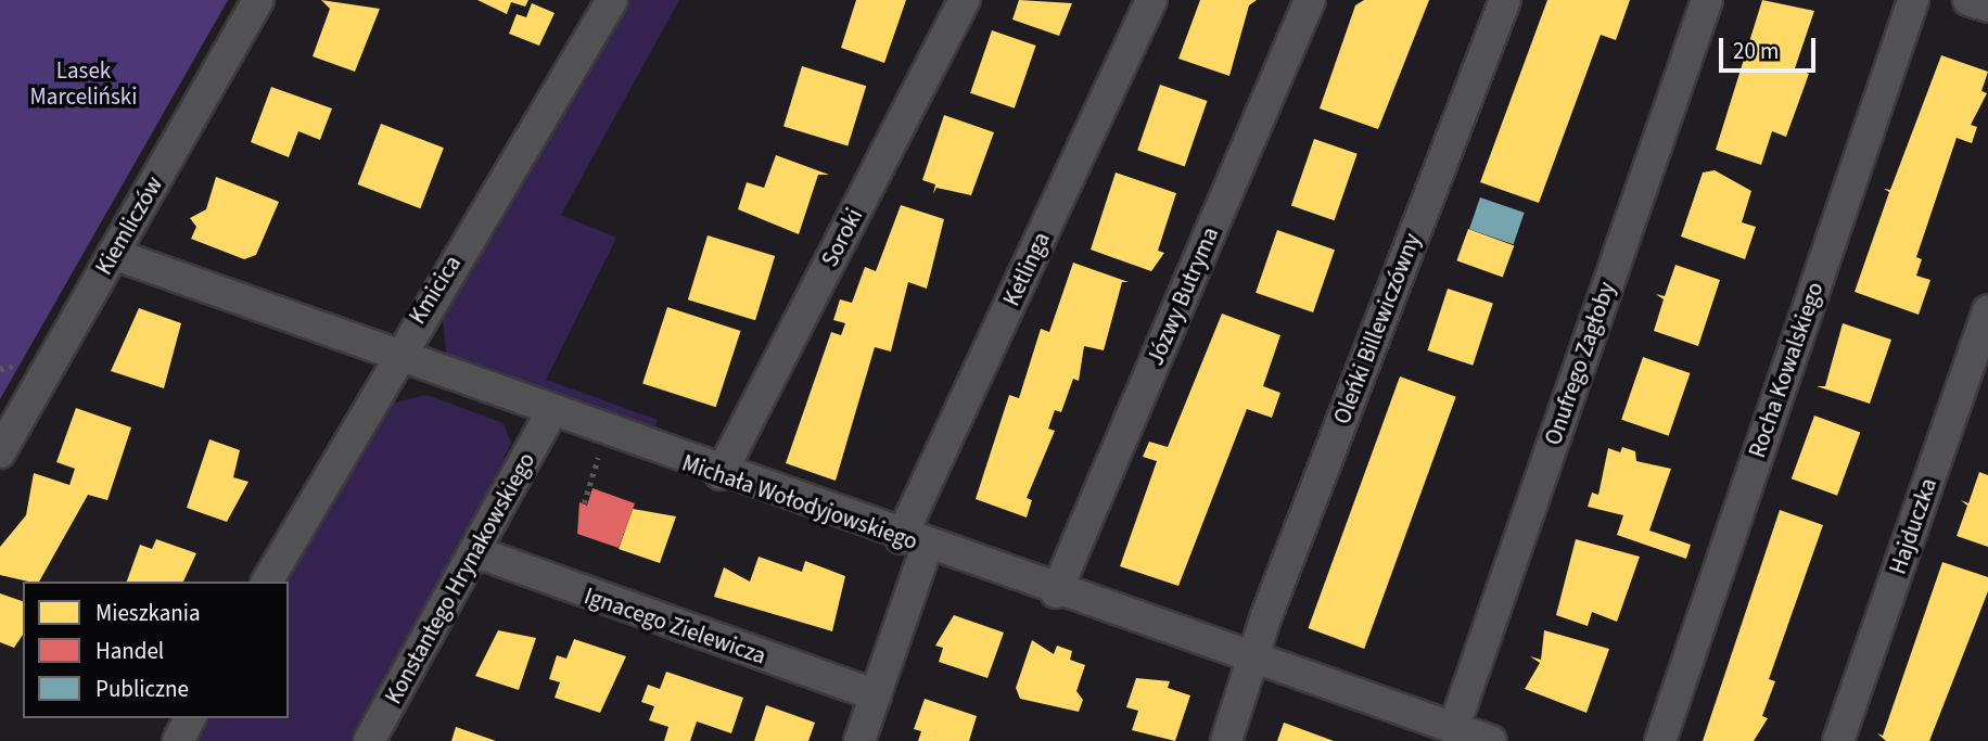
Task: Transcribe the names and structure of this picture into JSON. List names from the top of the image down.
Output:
{
  "streets": {
    "street": [
      "Kiemliczów",
      "Soroki",
      "Ketlinga",
      "Kmicica",
      "Józwy Butryma",
      "Oleńki Billewiczówny",
      "Onufrego Zagłoby",
      "Rocha Kowalskiego",
      "Michała Wołodyjowskiego",
      "Hajduczka",
      "Konstantego Hrynakowskiego",
      "Ignacego Zielewicza"
    ]
  },
  "crossings": [
    ["Kiemliczów", "Michała Wołodyjowskiego"],
    ["Soroki", "Michała Wołodyjowskiego"],
    ["Ketlinga", "Michała Wołodyjowskiego"],
    ["Ketlinga", "Ignacego Zielewicza"],
    ["Kmicica", "Michała Wołodyjowskiego"],
    ["Józwy Butryma", "Michała Wołodyjowskiego"],
    ["Oleńki Billewiczówny", "Michała Wołodyjowskiego"],
    ["Onufrego Zagłoby", "Michała Wołodyjowskiego"],
    ["Michała Wołodyjowskiego", "Konstantego Hrynakowskiego"],
    ["Konstantego Hrynakowskiego", "Ignacego Zielewicza"]
  ],
  "parks": ["Lasek Marceliński"],
  "legend": ["Mieszkania", "Handel", "Publiczne"],
  "scale_bar": "20 m"
}
